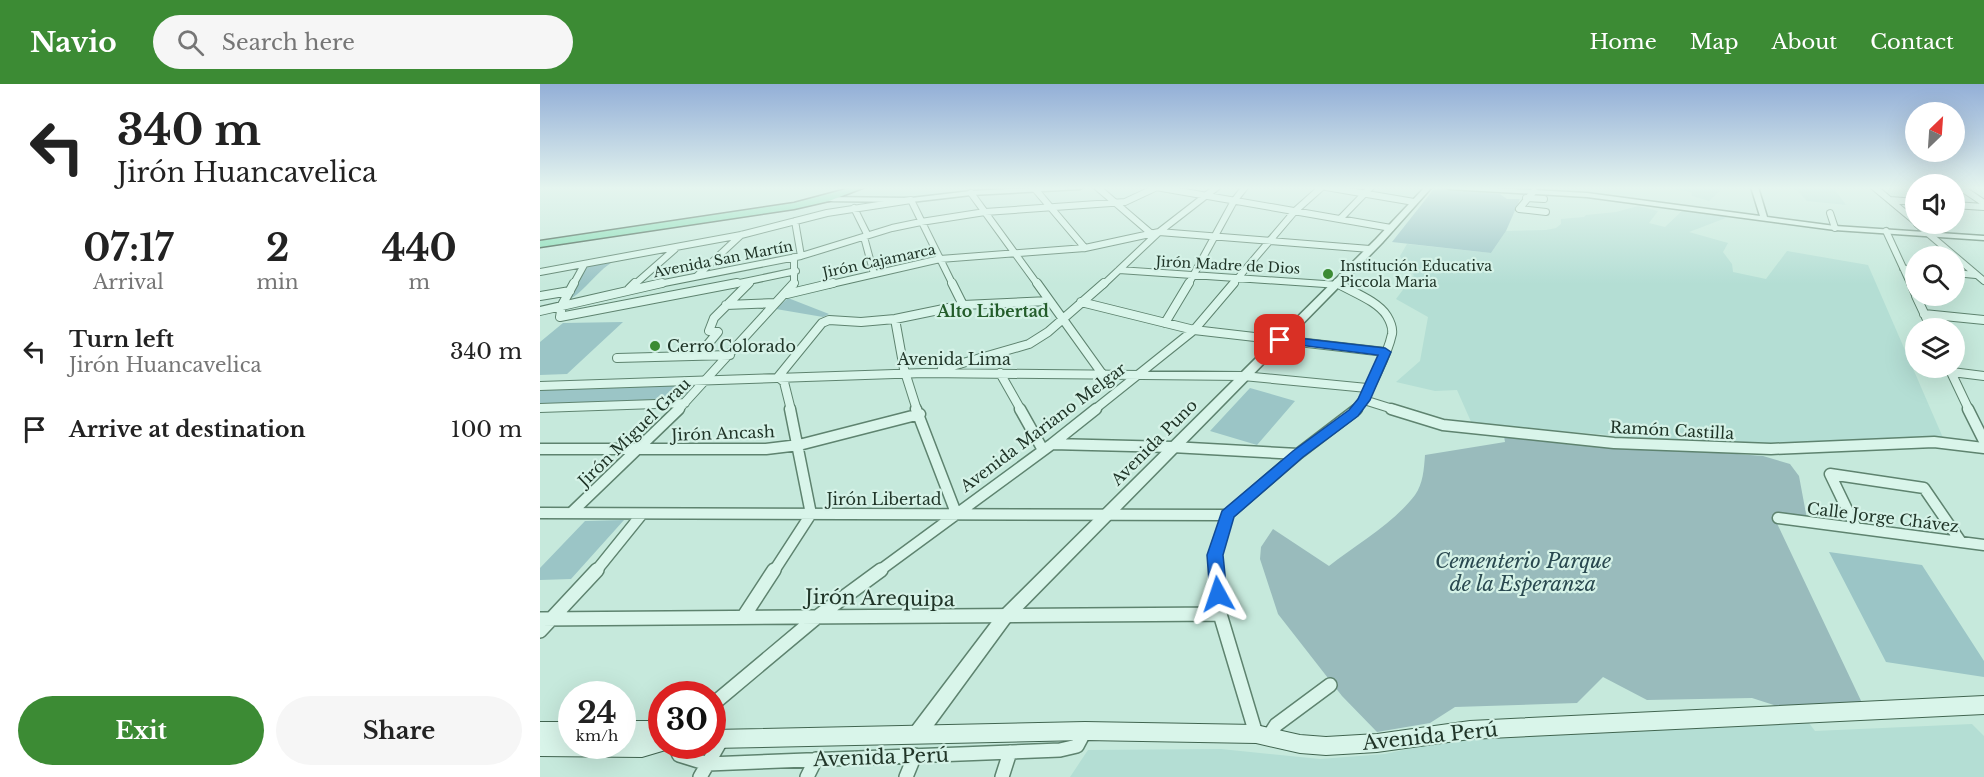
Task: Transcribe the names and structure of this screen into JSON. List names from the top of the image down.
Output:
{
  "streets": {
    "main road": ["Avenida Perú"],
    "street": [
      "Avenida San Martín",
      "Jirón Cajamarca",
      "Jirón Madre de Dios",
      "Avenida Lima",
      "Avenida Mariano Melgar",
      "Ramón Castilla",
      "Jirón Miguel Grau",
      "Jirón Ancash",
      "Avenida Puno",
      "Jirón Libertad",
      "Calle Jorge Chávez",
      "Jirón Arequipa"
    ]
  },
  "crossings": [
    ["Jirón Cajamarca", "Avenida Mariano Melgar"],
    ["Jirón Cajamarca", "Jirón Miguel Grau"],
    ["Jirón Cajamarca", "Avenida Puno"],
    ["Jirón Madre de Dios", "Avenida Mariano Melgar"],
    ["Jirón Madre de Dios", "Avenida Puno"],
    ["Avenida Lima", "Avenida Mariano Melgar"],
    ["Avenida Lima", "Jirón Miguel Grau"],
    ["Avenida Lima", "Avenida Puno"],
    ["Avenida Mariano Melgar", "Jirón Libertad"],
    ["Avenida Mariano Melgar", "Jirón Arequipa"],
    ["Jirón Miguel Grau", "Jirón Ancash"],
    ["Jirón Miguel Grau", "Jirón Libertad"],
    ["Avenida Puno", "Jirón Libertad"],
    ["Avenida Puno", "Jirón Arequipa"],
    ["Avenida Puno", "Avenida Perú"]
  ],
  "districts": ["Alto Libertad"],
  "parks": ["Cementerio Parque de la Esperanza"],
  "places": ["Institución Educativa Piccola Maria", "Cerro Colorado"],
  "north": "top right",
  "page": {
    "header": "Navio",
    "search": "Search here",
    "nav": [
      "Home",
      "Map",
      "About",
      "Contact"
    ],
    "turn": ["340 m", "Jirón Huancavelica"],
    "eta": [
      "07:17",
      "Arrival",
      "2",
      "min",
      "440",
      "m"
    ],
    "list": [
      {
        "name": "Turn left",
        "note": "Jirón Huancavelica",
        "value": "340 m"
      },
      {
        "name": "Arrive at destination",
        "value": "100 m"
      }
    ],
    "speed": "24 km/h",
    "limit": "30",
    "buttons": ["Exit", "Share"]
  }
}
